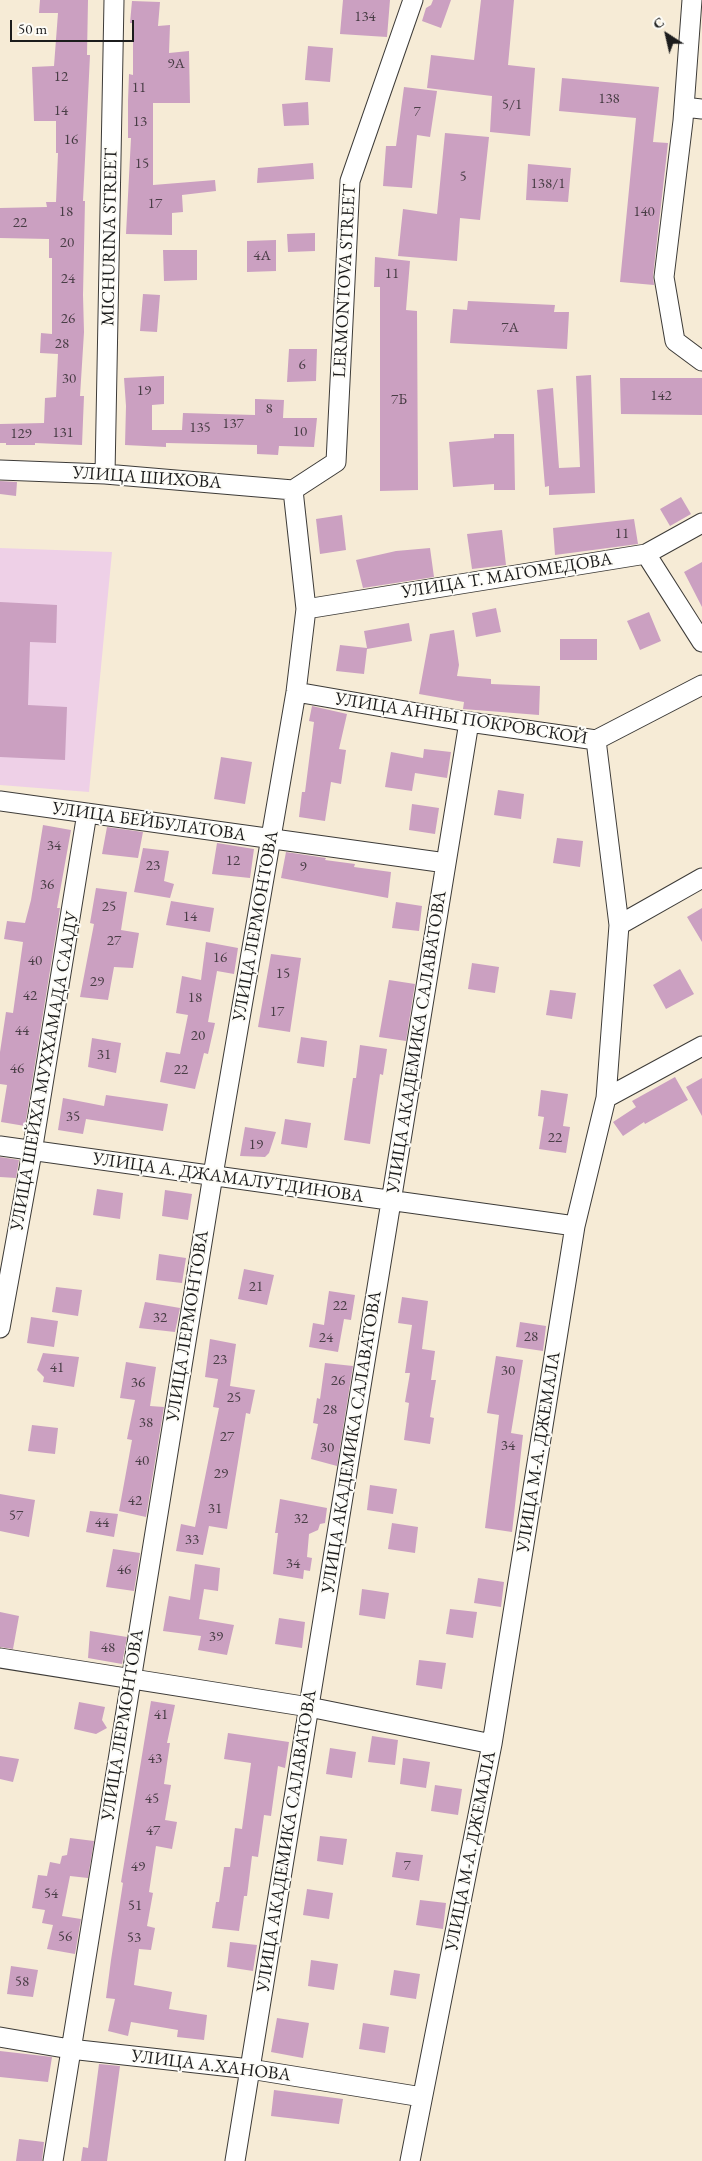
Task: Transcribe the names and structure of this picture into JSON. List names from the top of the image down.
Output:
{
  "streets": {
    "street": [
      "MICHURINA STREET",
      "LERMONTOVA STREET",
      "УЛИЦА ШИХОВА",
      "УЛИЦА Т. МАГОМЕДОВА",
      "УЛИЦА АННЫ ПОКРОВСКОЙ",
      "УЛИЦА БЕЙБУЛАТОВА",
      "УЛИЦА ЛЕРМОНТОВА",
      "УЛИЦА АКАДЕМИКА САЛАВАТОВА",
      "УЛИЦА ШЕЙХА МУХХАМАДА СААДУ",
      "УЛИЦА А. ДЖАМАЛУТДИНОВА",
      "УЛИЦА М-А. ДЖЕМАЛА",
      "УЛИЦА А.ХАНОВА"
    ]
  },
  "crossings": [
    ["MICHURINA STREET", "УЛИЦА ШИХОВА"],
    ["LERMONTOVA STREET", "УЛИЦА ШИХОВА"],
    ["LERMONTOVA STREET", "УЛИЦА ЛЕРМОНТОВА"],
    ["УЛИЦА ШИХОВА", "УЛИЦА ЛЕРМОНТОВА"],
    ["УЛИЦА Т. МАГОМЕДОВА", "УЛИЦА ЛЕРМОНТОВА"],
    ["УЛИЦА АННЫ ПОКРОВСКОЙ", "УЛИЦА ЛЕРМОНТОВА"],
    ["УЛИЦА АННЫ ПОКРОВСКОЙ", "УЛИЦА АКАДЕМИКА САЛАВАТОВА"],
    ["УЛИЦА АННЫ ПОКРОВСКОЙ", "УЛИЦА М-А. ДЖЕМАЛА"],
    ["УЛИЦА БЕЙБУЛАТОВА", "УЛИЦА ЛЕРМОНТОВА"],
    ["УЛИЦА БЕЙБУЛАТОВА", "УЛИЦА АКАДЕМИКА САЛАВАТОВА"],
    ["УЛИЦА БЕЙБУЛАТОВА", "УЛИЦА ШЕЙХА МУХХАМАДА СААДУ"],
    ["УЛИЦА ЛЕРМОНТОВА", "УЛИЦА А. ДЖАМАЛУТДИНОВА"],
    ["УЛИЦА ЛЕРМОНТОВА", "УЛИЦА А.ХАНОВА"],
    ["УЛИЦА АКАДЕМИКА САЛАВАТОВА", "УЛИЦА А. ДЖАМАЛУТДИНОВА"],
    ["УЛИЦА АКАДЕМИКА САЛАВАТОВА", "УЛИЦА А.ХАНОВА"],
    ["УЛИЦА ШЕЙХА МУХХАМАДА СААДУ", "УЛИЦА А. ДЖАМАЛУТДИНОВА"],
    ["УЛИЦА А. ДЖАМАЛУТДИНОВА", "УЛИЦА М-А. ДЖЕМАЛА"],
    ["УЛИЦА М-А. ДЖЕМАЛА", "УЛИЦА А.ХАНОВА"]
  ],
  "house_numbers": [
    "134",
    "9А",
    "12",
    "11",
    "138",
    "5/1",
    "14",
    "7",
    "13",
    "16",
    "15",
    "5",
    "138/1",
    "17",
    "18",
    "140",
    "22",
    "20",
    "4А",
    "11",
    "24",
    "26",
    "7А",
    "28",
    "6",
    "30",
    "19",
    "142",
    "7Б",
    "8",
    "137",
    "135",
    "10",
    "131",
    "129",
    "11",
    "34",
    "12",
    "23",
    "9",
    "36",
    "25",
    "14",
    "27",
    "16",
    "40",
    "15",
    "29",
    "42",
    "18",
    "17",
    "44",
    "20",
    "31",
    "46",
    "22",
    "35",
    "22",
    "19",
    "21",
    "22",
    "32",
    "28",
    "24",
    "23",
    "41",
    "30",
    "26",
    "36",
    "25",
    "28",
    "38",
    "27",
    "34",
    "30",
    "40",
    "29",
    "42",
    "31",
    "57",
    "32",
    "44",
    "33",
    "34",
    "46",
    "39",
    "48",
    "41",
    "43",
    "45",
    "47",
    "7",
    "49",
    "54",
    "51",
    "56",
    "53",
    "58"
  ],
  "scale_bar": "50 m",
  "north": "top left"
}
